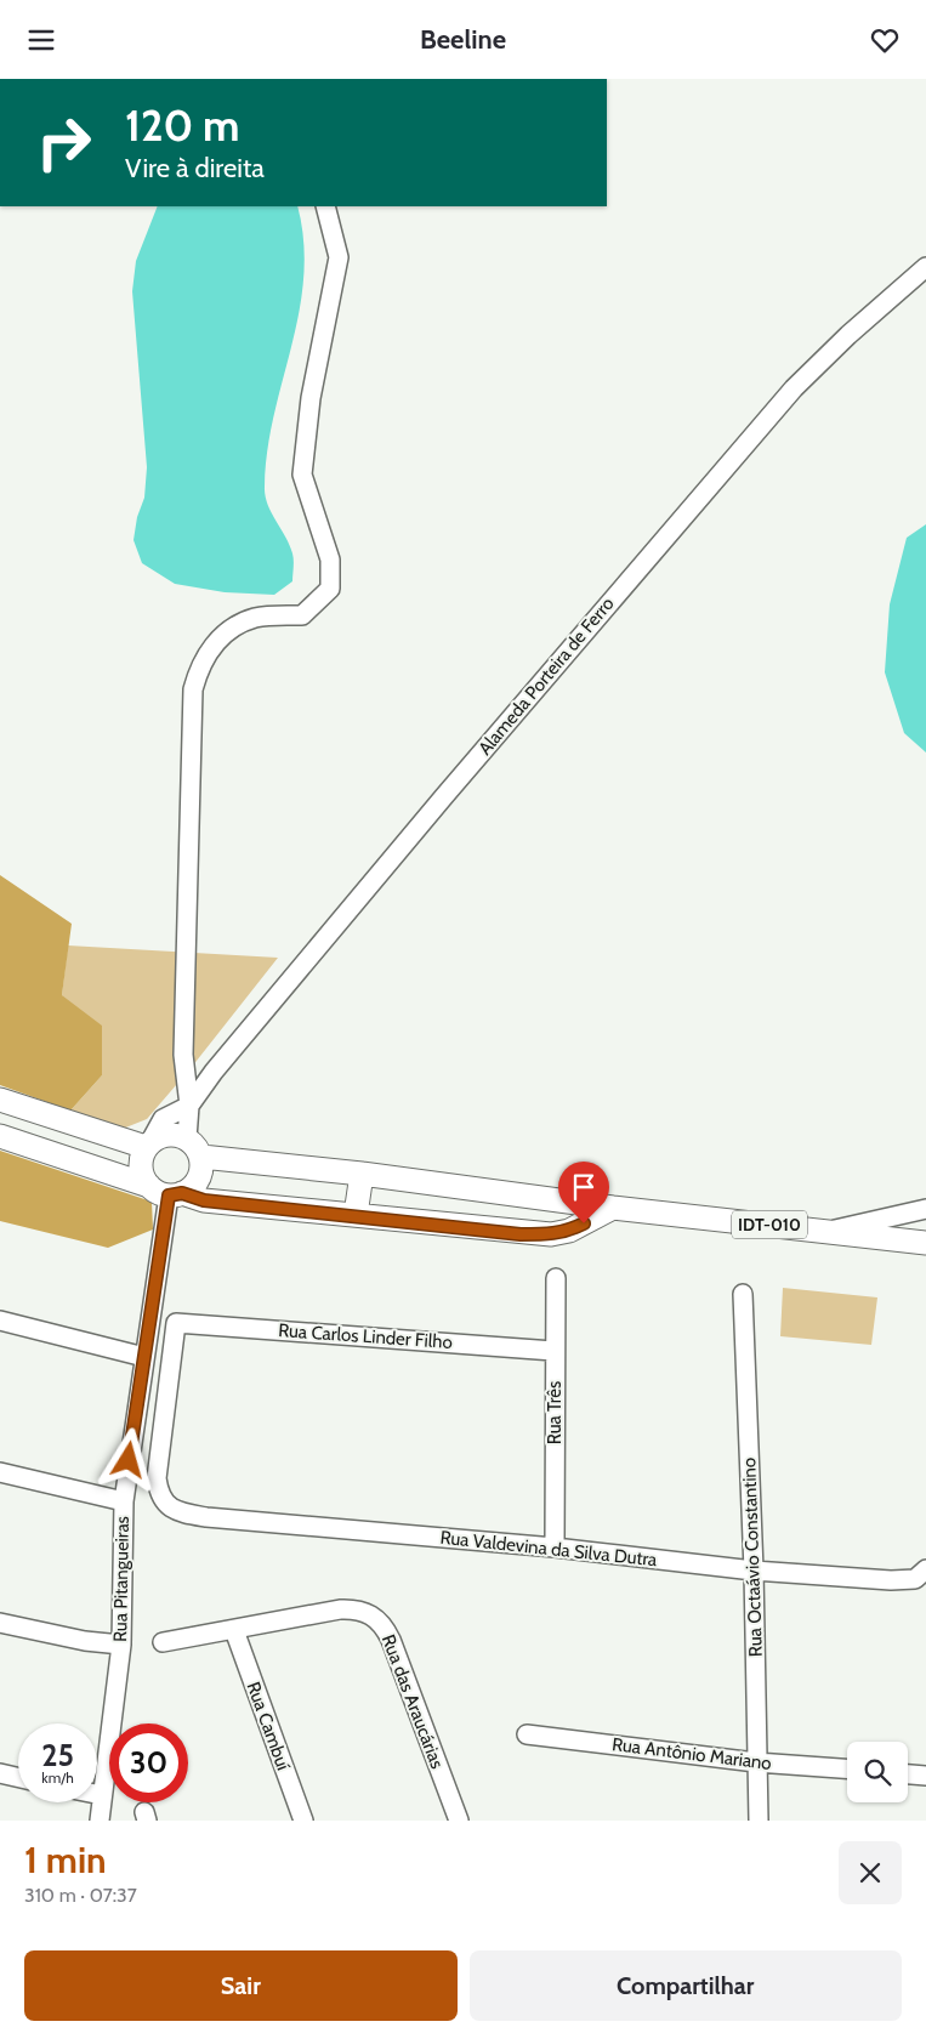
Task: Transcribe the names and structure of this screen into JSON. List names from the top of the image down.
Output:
{
  "streets": {
    "main road": ["IDT-010"],
    "street": [
      "Alameda Porteira de Ferro",
      "Rua Carlos Linder Filho",
      "Rua Três",
      "Rua Valdevina da Silva Dutra",
      "Rua Octaávio Constantino",
      "Rua Pitangueiras",
      "Rua das Araucárias",
      "Rua Cambuí",
      "Rua Antônio Mariano"
    ]
  },
  "crossings": [
    ["Alameda Porteira de Ferro", "Rua Pitangueiras"],
    ["Rua Carlos Linder Filho", "Rua Três"],
    ["Rua Carlos Linder Filho", "Rua Valdevina da Silva Dutra"],
    ["Rua Três", "Rua Valdevina da Silva Dutra"],
    ["Rua Valdevina da Silva Dutra", "Rua Octaávio Constantino"],
    ["Rua Octaávio Constantino", "Rua Antônio Mariano"],
    ["Rua das Araucárias", "Rua Cambuí"]
  ],
  "page": {
    "header": "Beeline",
    "turn": ["120 m", "Vire à direita"],
    "speed": "25 km/h",
    "limit": "30",
    "heading": ["1 min", "310 m · 07:37"],
    "buttons": ["Sair", "Compartilhar"]
  }
}
